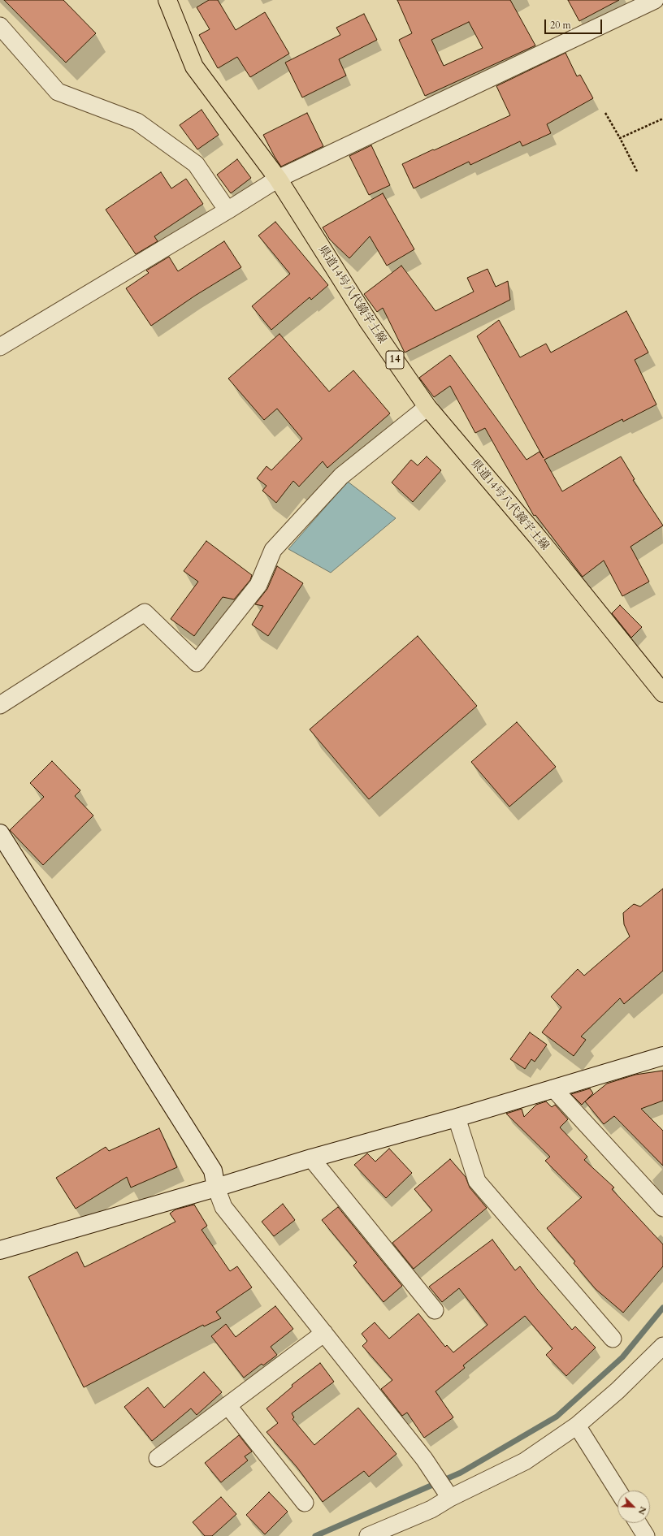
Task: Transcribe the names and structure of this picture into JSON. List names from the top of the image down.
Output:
{
  "streets": {
    "main road": ["県道14号八代鏡宇土線", "14"]
  },
  "scale_bar": "20 m",
  "north": "bottom right"
}
